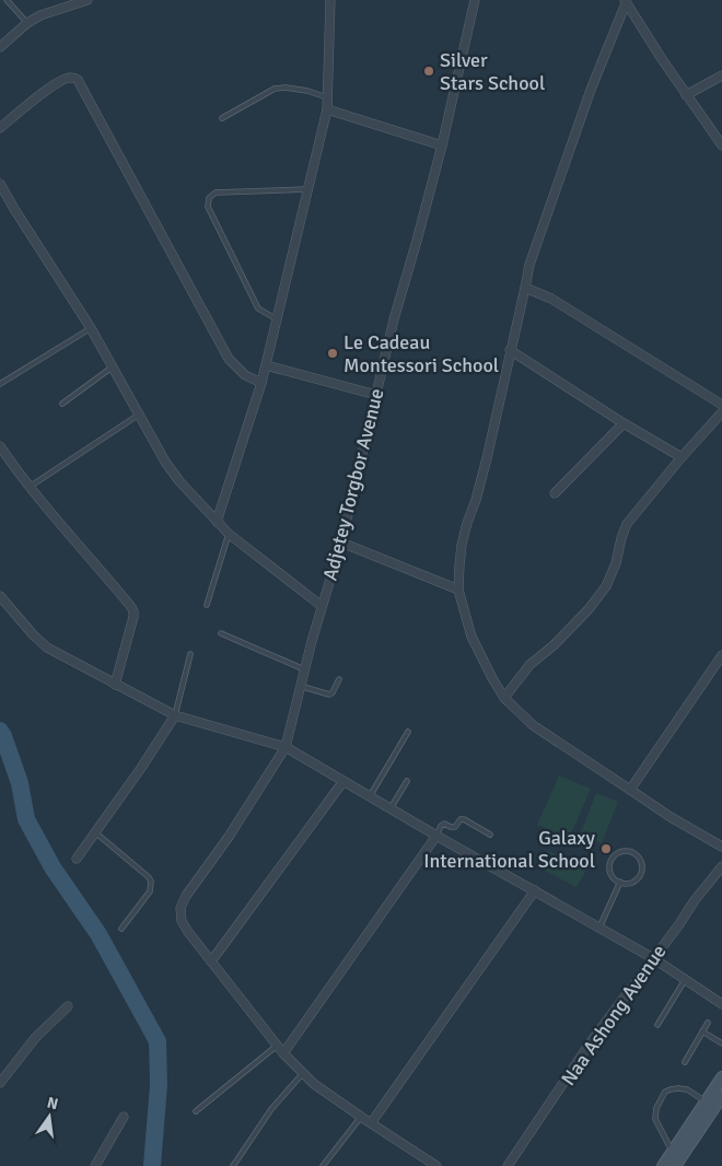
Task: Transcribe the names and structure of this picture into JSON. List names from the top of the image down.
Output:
{
  "streets": {
    "street": ["Adjetey Torgbor Avenue", "Naa Ashong Avenue"]
  },
  "places": ["Silver Stars School", "Le Cadeau Montessori School", "Galaxy International School"],
  "north": "top"
}
